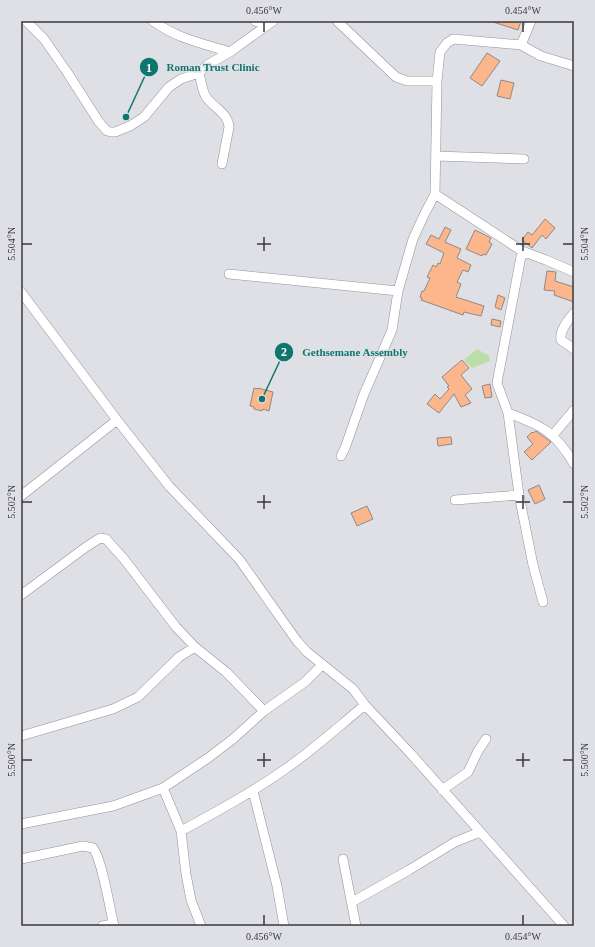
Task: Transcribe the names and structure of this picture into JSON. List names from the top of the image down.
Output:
{
  "places": ["Roman Trust Clinic", "Gethsemane Assembly"],
  "coordinates": [
    "0.456°W",
    "0.454°W",
    "5.504°N",
    "5.502°N",
    "5.500°N"
  ]
}
